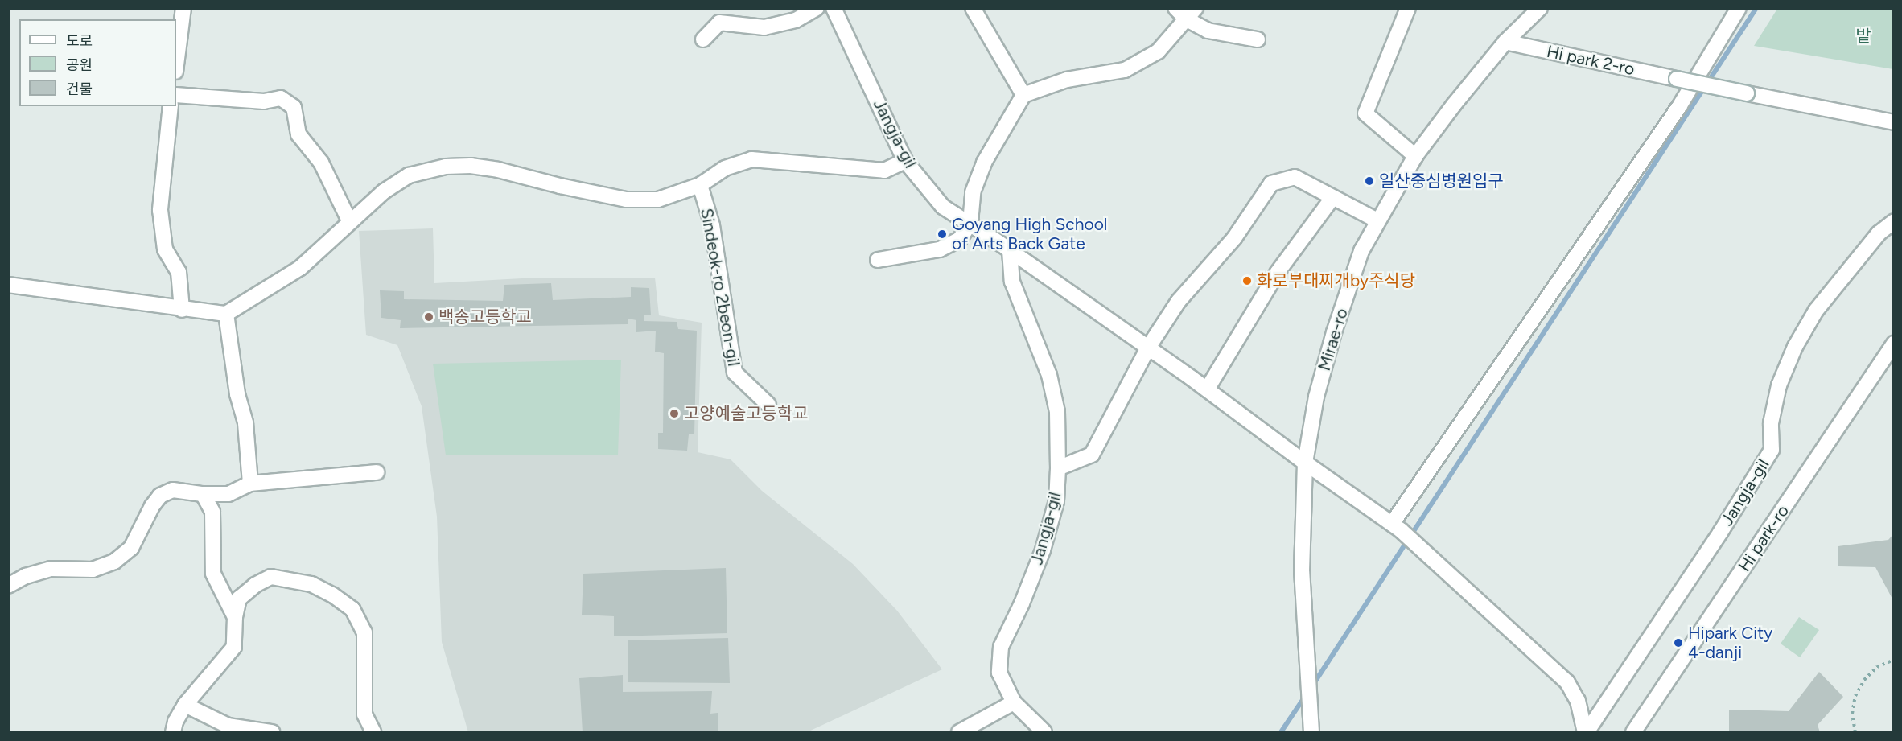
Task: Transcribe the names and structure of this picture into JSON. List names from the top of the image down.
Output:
{
  "streets": {
    "street": [
      "Hi park 2-ro",
      "Jangja-gil",
      "Sindeok-ro 2beon-gil",
      "Mirae-ro",
      "Hi park-ro"
    ]
  },
  "crossings": [
    ["Hi park 2-ro", "Mirae-ro"],
    ["Jangja-gil", "Sindeok-ro 2beon-gil"],
    ["Jangja-gil", "Mirae-ro"]
  ],
  "parks": ["밭"],
  "places": [
    "일산중심병원입구",
    "Goyang High School of Arts Back Gate",
    "화로부대찌개by주식당",
    "백송고등학교",
    "고양예술고등학교",
    "Hipark City 4-danji"
  ],
  "legend": ["도로", "공원", "건물"]
}
